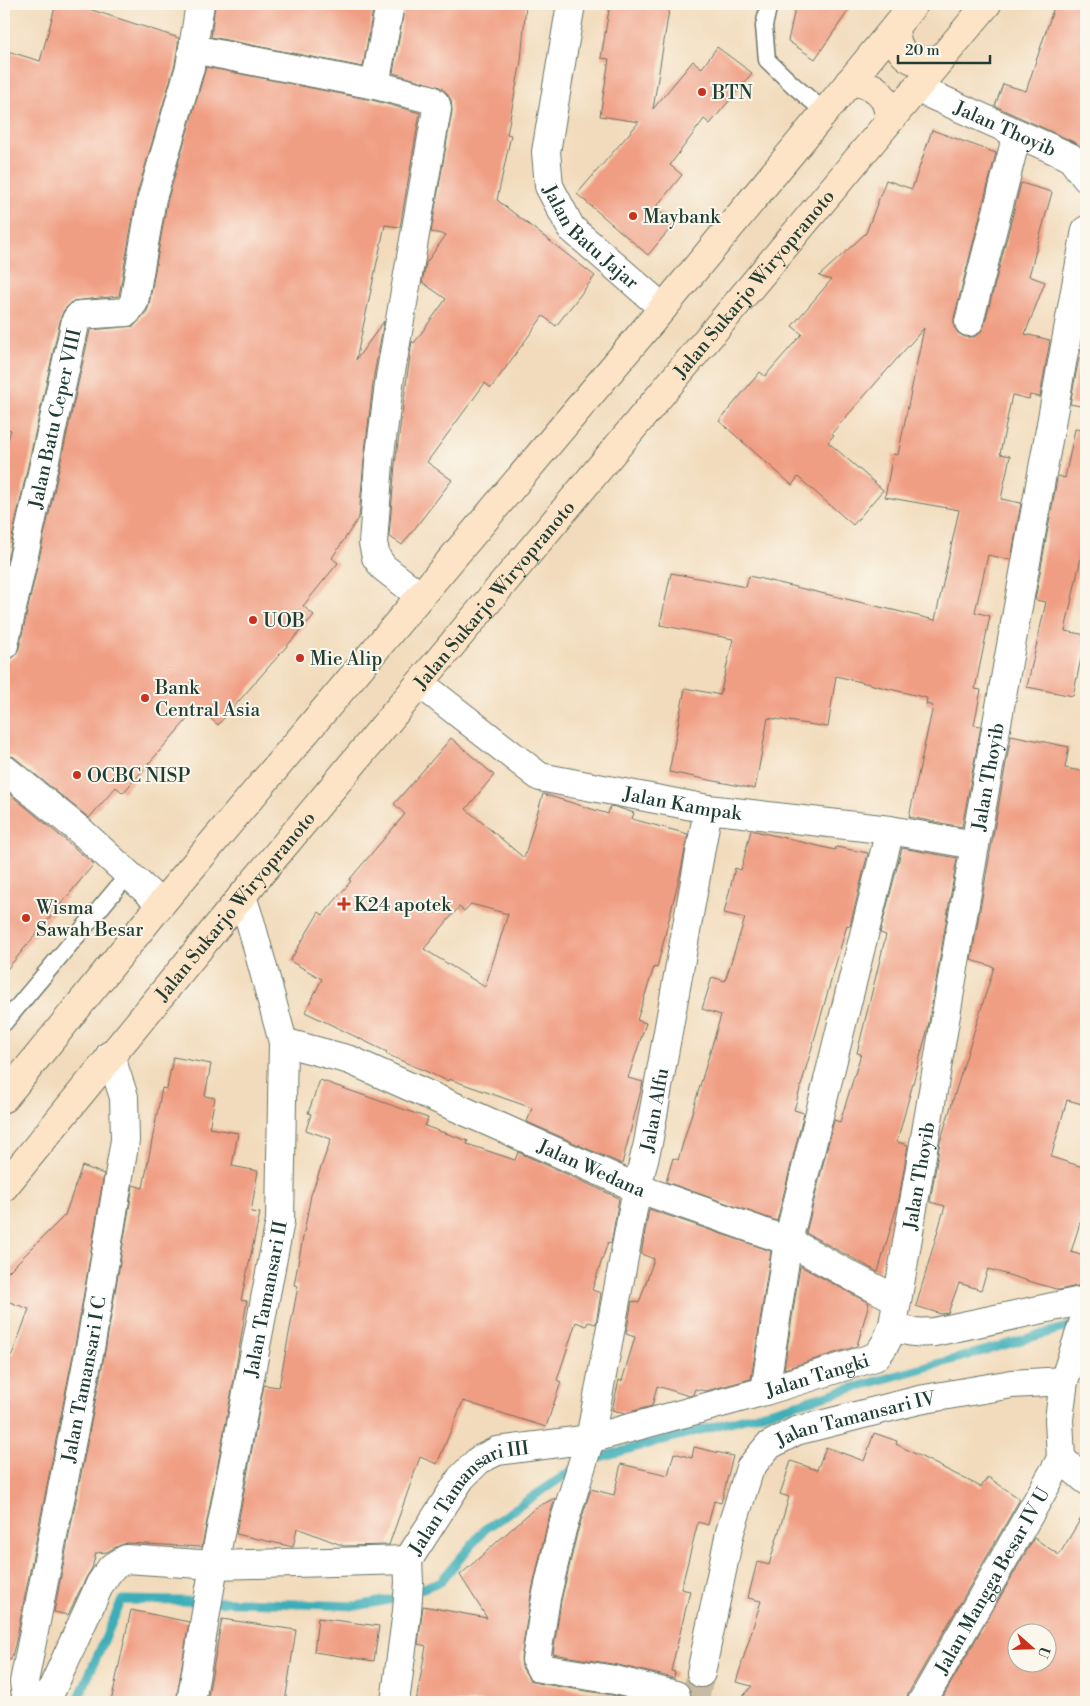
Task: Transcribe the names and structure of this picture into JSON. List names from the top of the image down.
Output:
{
  "streets": {
    "main road": ["Jalan Sukarjo Wiryopranoto"],
    "street": [
      "Jalan Thoyib",
      "Jalan Batu Jajar",
      "Jalan Batu Ceper VIII",
      "Jalan Kampak",
      "Jalan Alfu",
      "Jalan Wedana",
      "Jalan Tamansari II",
      "Jalan Tangki",
      "Jalan Tamansari I C",
      "Jalan Tamansari IV",
      "Jalan Tamansari III",
      "Jalan Mangga Besar IV U"
    ]
  },
  "crossings": [
    ["Jalan Thoyib", "Jalan Sukarjo Wiryopranoto"],
    ["Jalan Thoyib", "Jalan Kampak"],
    ["Jalan Thoyib", "Jalan Wedana"],
    ["Jalan Thoyib", "Jalan Tangki"],
    ["Jalan Sukarjo Wiryopranoto", "Jalan Kampak"],
    ["Jalan Sukarjo Wiryopranoto", "Jalan Tamansari II"],
    ["Jalan Sukarjo Wiryopranoto", "Jalan Tamansari I C"],
    ["Jalan Kampak", "Jalan Alfu"],
    ["Jalan Alfu", "Jalan Wedana"],
    ["Jalan Alfu", "Jalan Tangki"],
    ["Jalan Alfu", "Jalan Tamansari III"],
    ["Jalan Wedana", "Jalan Tamansari II"],
    ["Jalan Wedana", "Jalan Tangki"],
    ["Jalan Tangki", "Jalan Tamansari III"]
  ],
  "places": {
    "other": [
      "BTN",
      "Maybank",
      "UOB",
      "Mie Alip",
      "Bank Central Asia",
      "OCBC NISP",
      "Wisma Sawah Besar"
    ],
    "health": ["K24 apotek"]
  },
  "scale_bar": "20 m",
  "north": "right"
}
